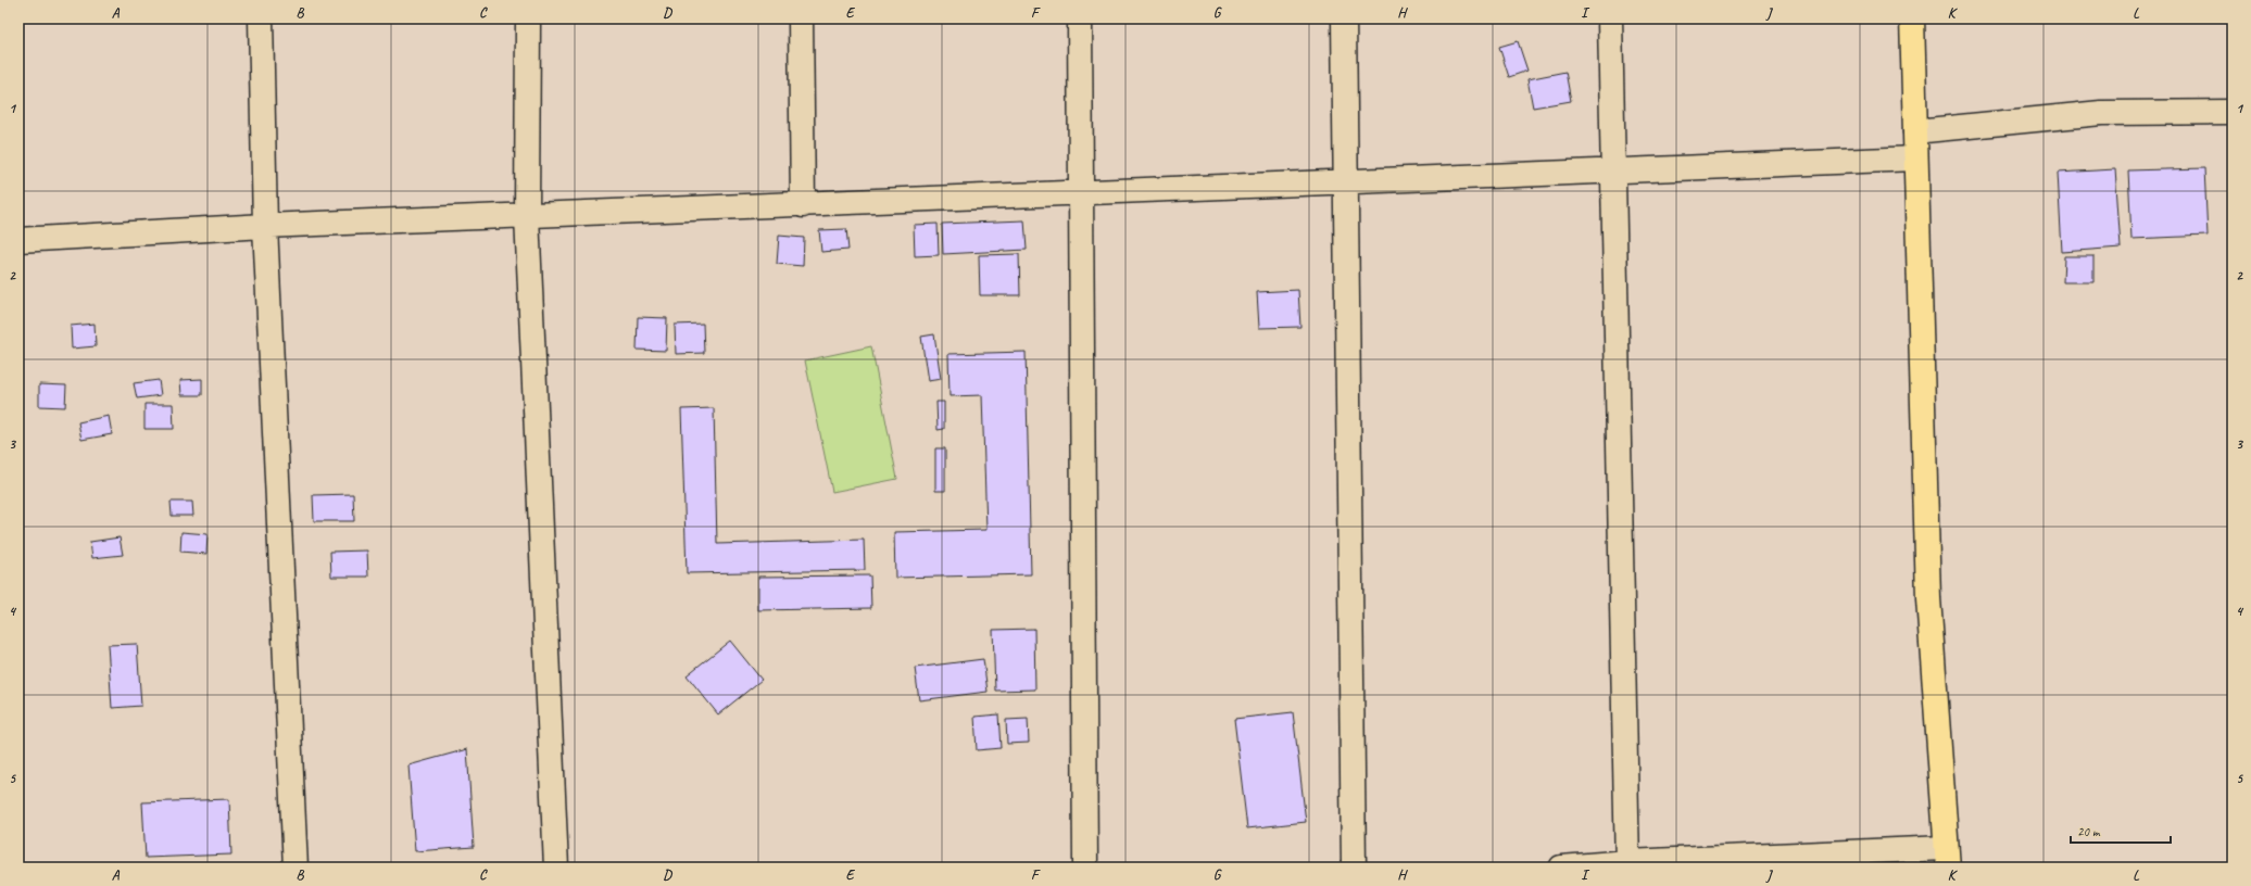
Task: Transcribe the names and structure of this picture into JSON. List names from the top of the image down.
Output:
{
  "scale_bar": "20 m",
  "grid": {
    "columns": [
      "A",
      "B",
      "C",
      "D",
      "E",
      "F",
      "G",
      "H",
      "I",
      "J",
      "K",
      "L"
    ],
    "rows": [
      "1",
      "2",
      "3",
      "4",
      "5"
    ]
  }
}
